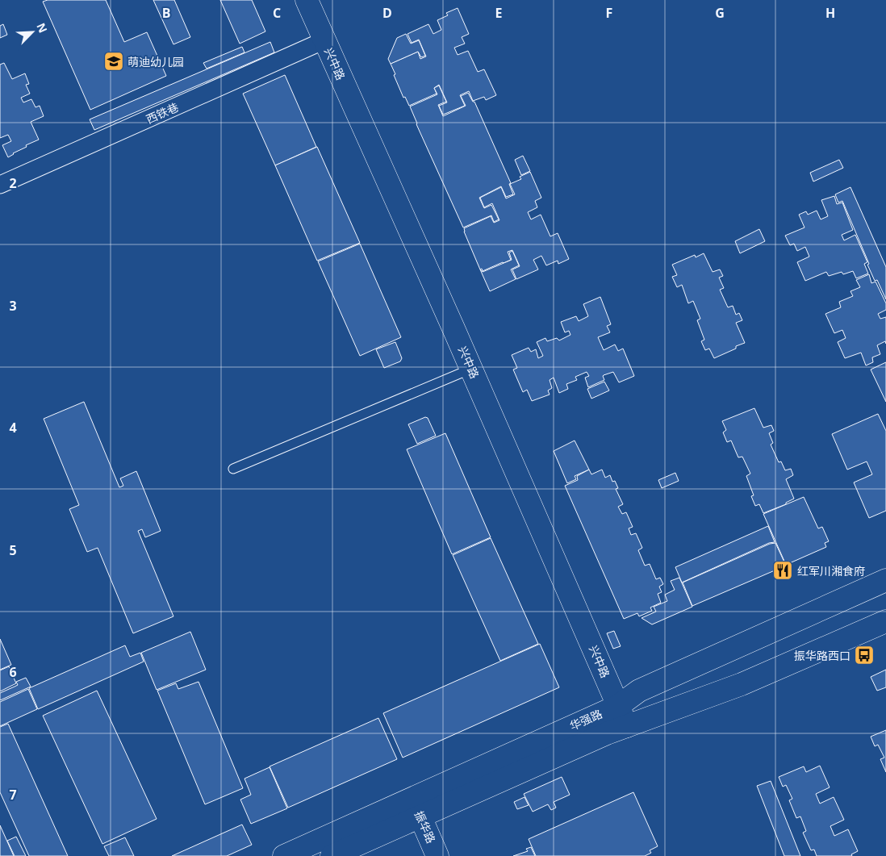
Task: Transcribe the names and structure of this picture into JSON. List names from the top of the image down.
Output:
{
  "streets": {
    "main road": ["兴中路", "华强路", "振华路"],
    "street": ["西铁巷"]
  },
  "crossings": [
    ["兴中路", "西铁巷"],
    ["兴中路", "华强路"],
    ["华强路", "振华路"]
  ],
  "places": {
    "school or university": ["萌迪幼儿园"],
    "restaurant": ["红军川湘食府"],
    "bus stop": ["振华路西口"]
  },
  "north": "top right",
  "grid": {
    "columns": [
      "B",
      "C",
      "D",
      "E",
      "F",
      "G",
      "H"
    ],
    "rows": [
      "2",
      "3",
      "4",
      "5",
      "6",
      "7"
    ]
  }
}
